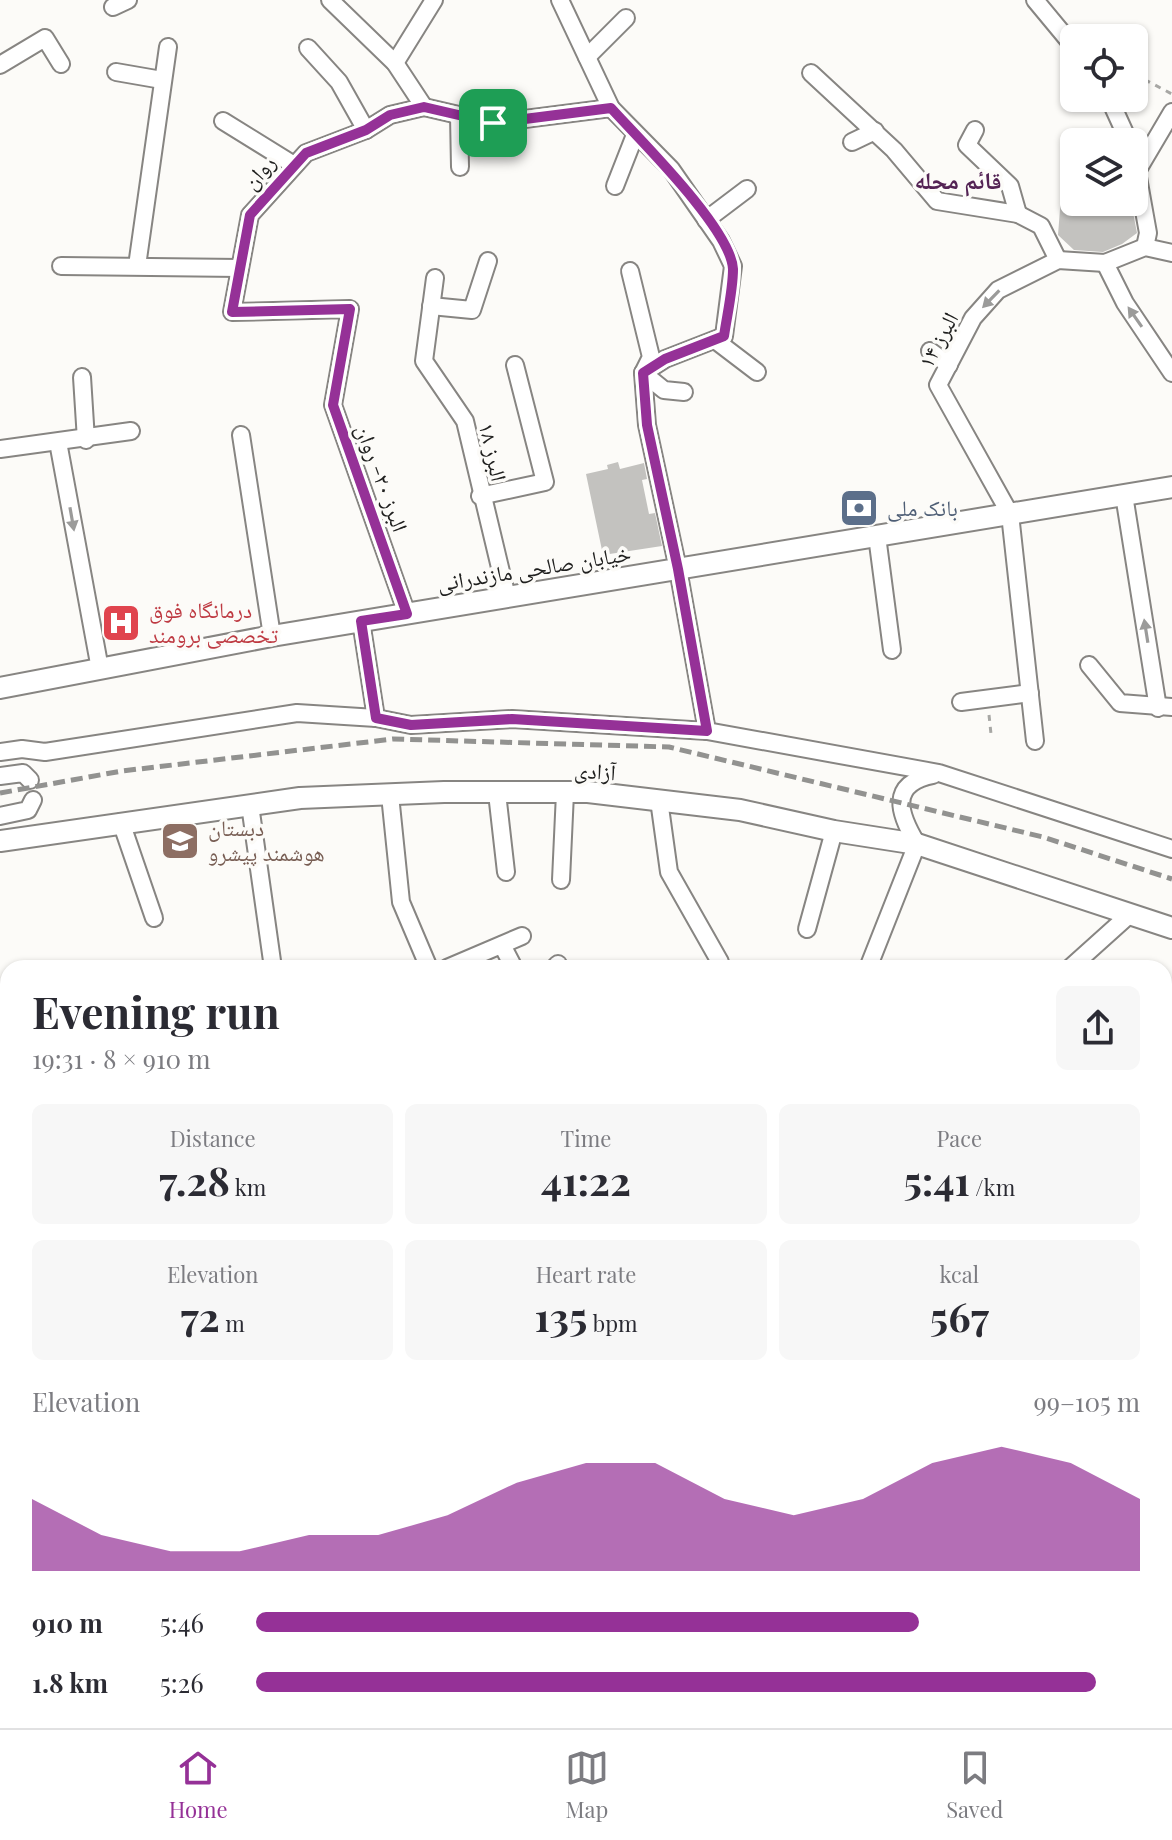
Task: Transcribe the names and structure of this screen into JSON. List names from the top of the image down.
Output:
{
  "streets": {
    "main road": ["خیابان صالحی مازندرانی", "آزادی"],
    "street": [
      "روان",
      "البرز ۱۴",
      "البرز ۱۸",
      "البرز ۲۰- روان"
    ]
  },
  "crossings": [
    ["روان", "البرز ۲۰- روان"],
    ["البرز ۱۴", "خیابان صالحی مازندرانی"],
    ["البرز ۱۸", "خیابان صالحی مازندرانی"],
    ["البرز ۲۰- روان", "خیابان صالحی مازندرانی"]
  ],
  "one_way": ["البرز ۱۴"],
  "districts": ["قائم محله"],
  "places": {
    "bank": ["بانک ملی"],
    "hospital": ["درمانگاه فوق تخصصی برومند"],
    "school or university": ["دبستان هوشمند پیشرو"]
  },
  "page": {
    "heading": ["Evening run", "19:31 · 8 × 910 m"],
    "stats": [
      ["Distance", "7.28 km"],
      ["Time", "41:22"],
      ["Pace", "5:41 /km"],
      ["Elevation", "72 m"],
      ["Heart rate", "135 bpm"],
      ["kcal", "567"]
    ],
    "chart": ["Elevation", "99–105 m"],
    "list": [
      {
        "name": "910 m",
        "note": "5:46"
      },
      {
        "name": "1.8 km",
        "note": "5:26"
      }
    ],
    "tabs": ["Home", "Map", "Saved"]
  }
}
